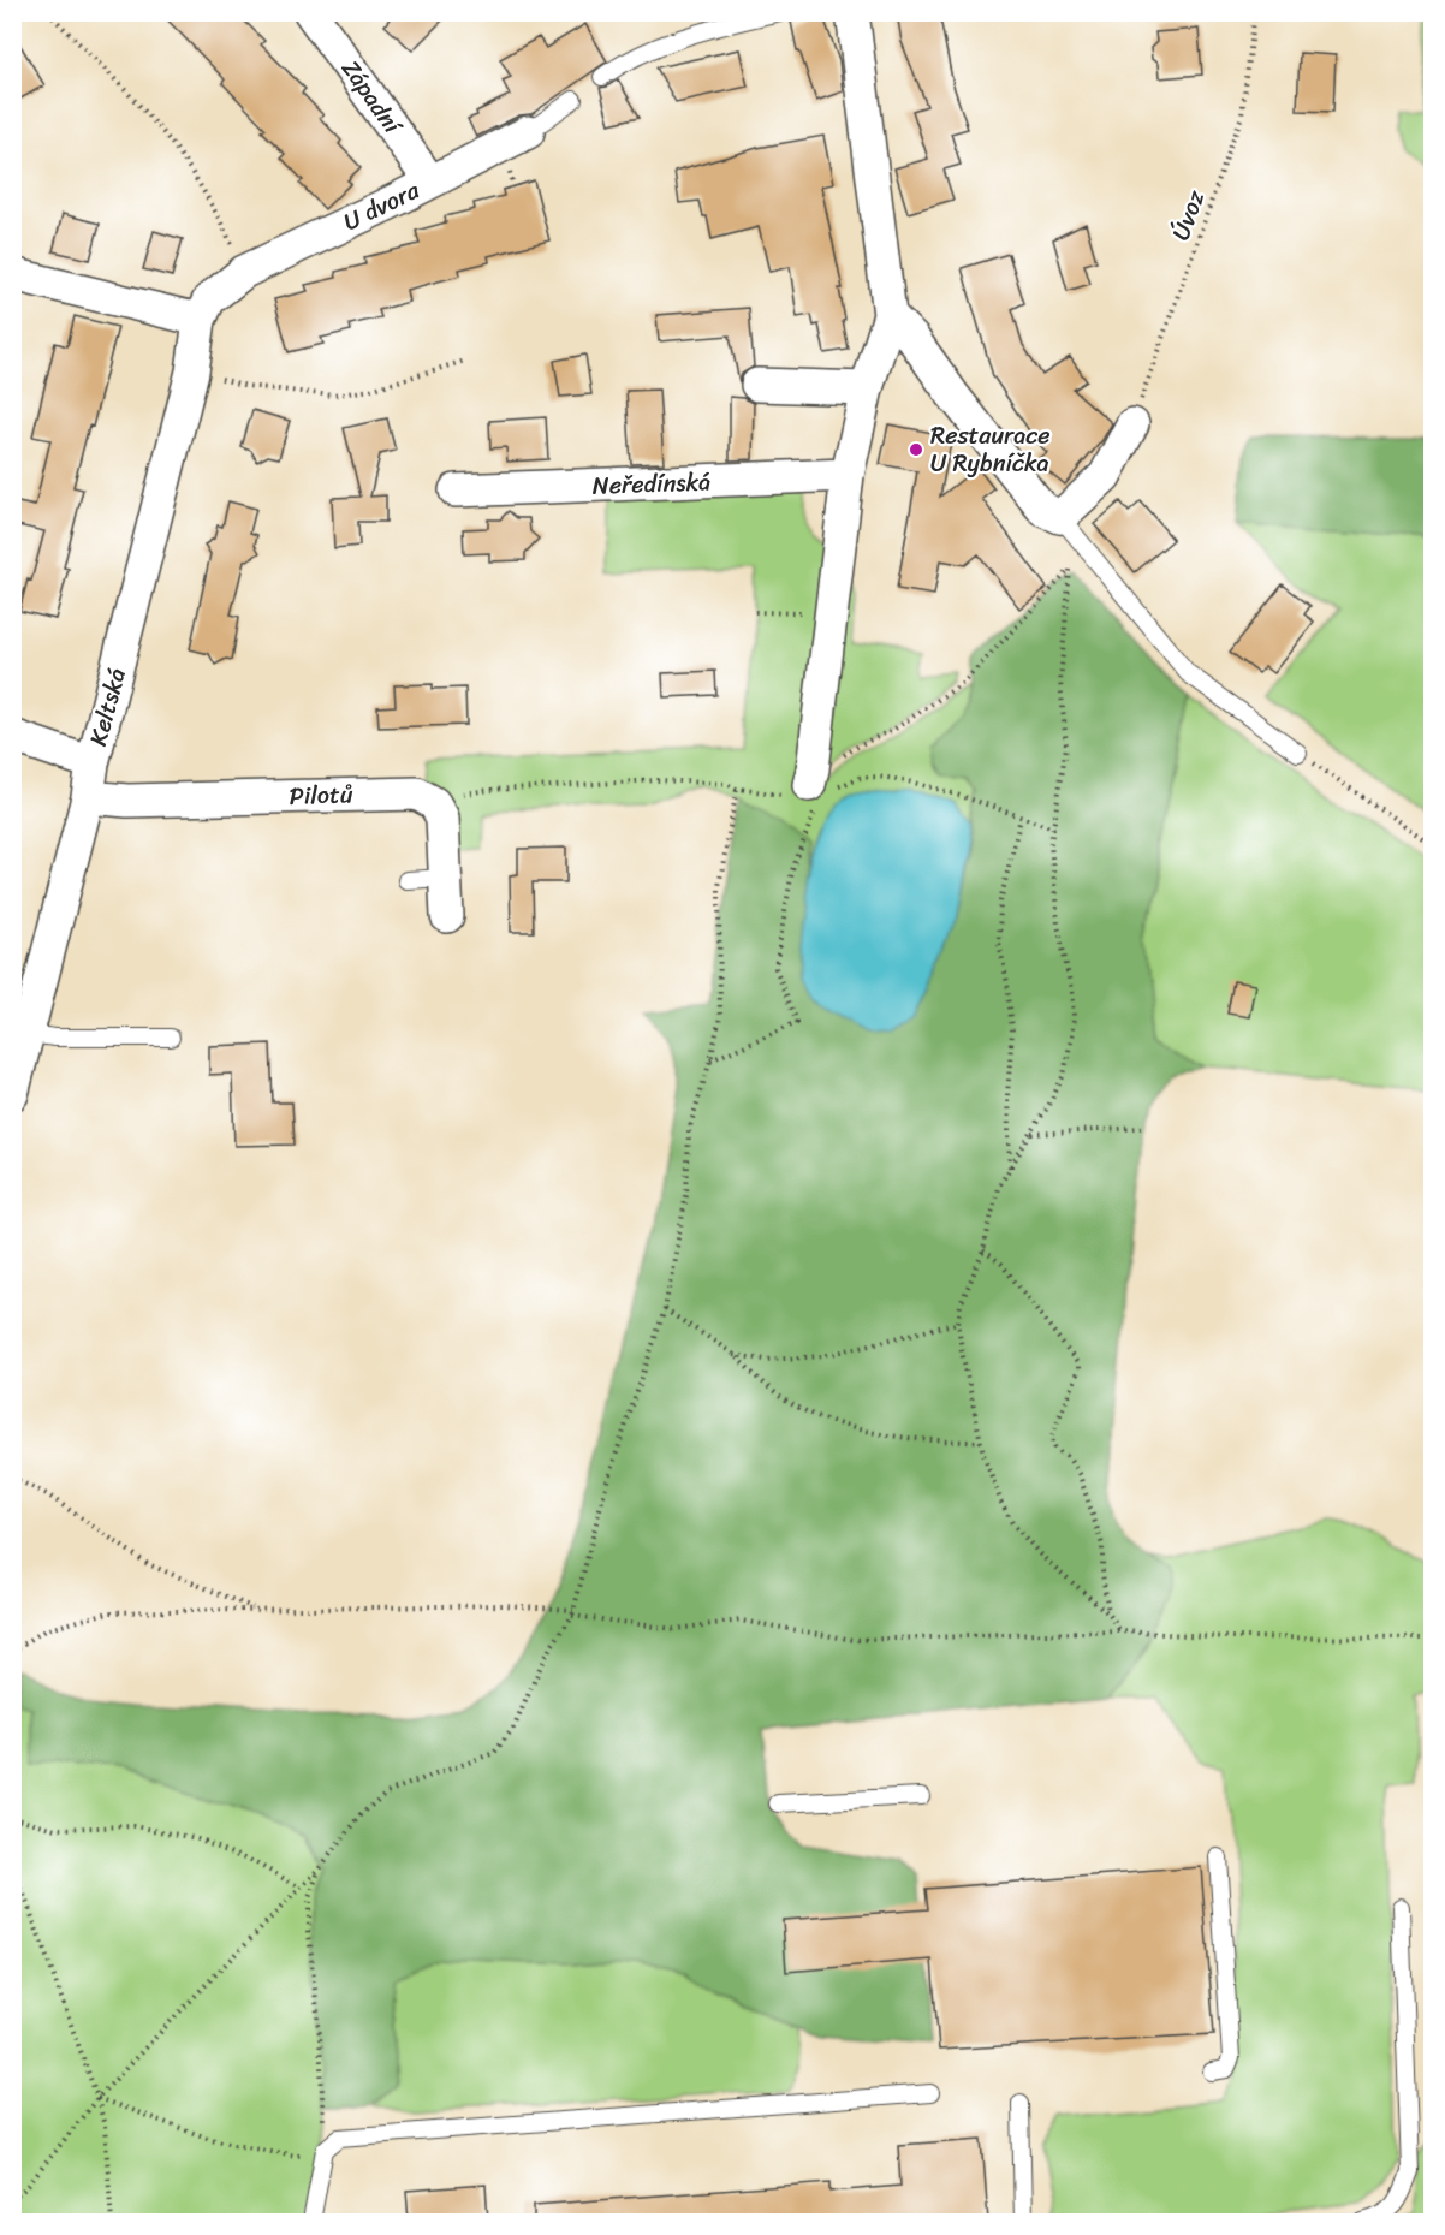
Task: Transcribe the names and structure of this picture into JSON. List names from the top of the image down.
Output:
{
  "streets": {
    "street": [
      "Západní",
      "U dvora",
      "Neředínská",
      "Keltská",
      "Pilotů"
    ],
    "path": ["Úvoz"]
  },
  "crossings": [
    ["Západní", "U dvora"],
    ["U dvora", "Keltská"],
    ["Keltská", "Pilotů"]
  ],
  "places": ["Restaurace U Rybníčka"]
}
